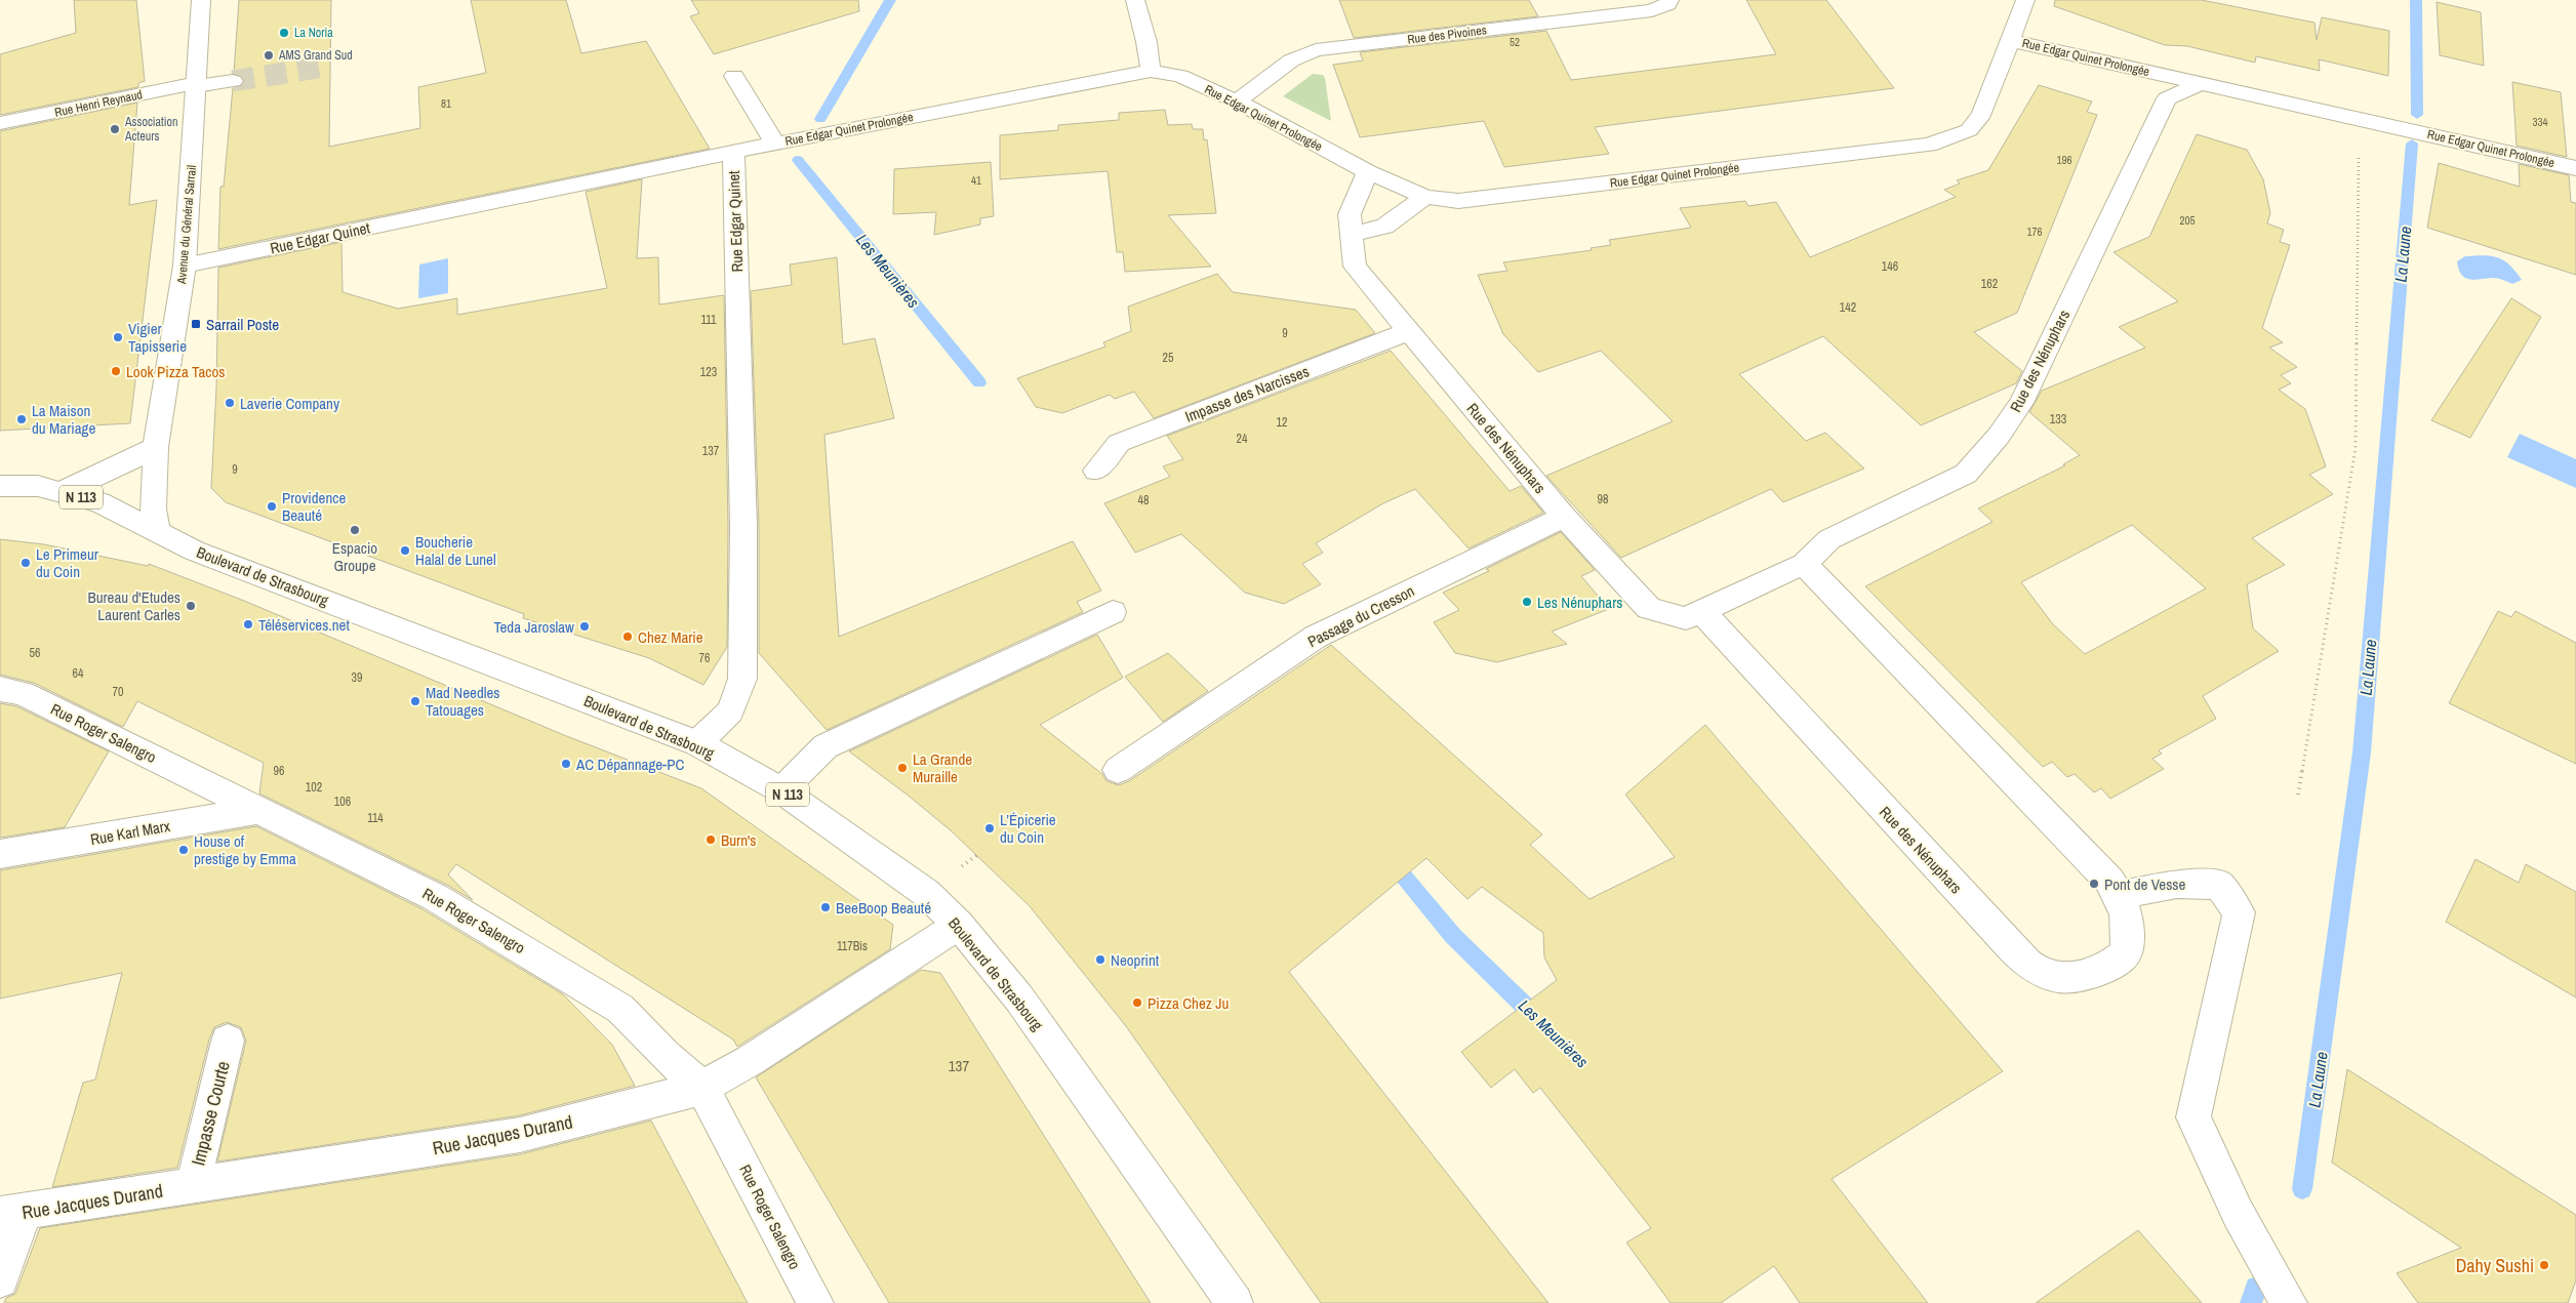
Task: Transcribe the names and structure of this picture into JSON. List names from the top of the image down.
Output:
{
  "streets": {
    "street": [
      "Rue des Pivoines",
      "Rue Edgar Quinet Prolongée",
      "Rue Henri Reynaud",
      "Rue Edgar Quinet",
      "Avenue du Général Sarrail",
      "Rue des Nénuphars",
      "Impasse des Narcisses",
      "N 113",
      "Boulevard de Strasbourg",
      "Passage du Cresson",
      "Rue Roger Salengro",
      "Rue Karl Marx",
      "Impasse Courte",
      "Rue Jacques Durand"
    ]
  },
  "crossings": [
    ["Rue des Pivoines", "Rue Edgar Quinet Prolongée"],
    ["Rue Edgar Quinet Prolongée", "Rue Edgar Quinet"],
    ["Rue Edgar Quinet Prolongée", "Rue des Nénuphars"],
    ["Rue Henri Reynaud", "Avenue du Général Sarrail"],
    ["Rue Edgar Quinet", "Avenue du Général Sarrail"],
    ["Rue Edgar Quinet", "Boulevard de Strasbourg"],
    ["Avenue du Général Sarrail", "N 113"],
    ["Avenue du Général Sarrail", "Boulevard de Strasbourg"],
    ["Rue des Nénuphars", "Impasse des Narcisses"],
    ["Rue des Nénuphars", "Passage du Cresson"],
    ["N 113", "Boulevard de Strasbourg"],
    ["Boulevard de Strasbourg", "Rue Jacques Durand"],
    ["Rue Roger Salengro", "Rue Karl Marx"],
    ["Rue Roger Salengro", "Rue Jacques Durand"],
    ["Impasse Courte", "Rue Jacques Durand"]
  ],
  "water": ["La Laune", "Les Meunières"],
  "places": {
    "other": [
      "La Noria",
      "AMS Grand Sud",
      "Association Acteurs",
      "Vigier Tapisserie",
      "Look Pizza Tacos",
      "Laverie Company",
      "La Maison du Mariage",
      "Providence Beauté",
      "Espacio Groupe",
      "Boucherie Halal de Lunel",
      "Le Primeur du Coin",
      "Les Nénuphars",
      "Bureau d'Etudes Laurent Carles",
      "Téléservices.net",
      "Teda Jaroslaw",
      "Chez Marie",
      "Mad Needles Tatouages",
      "AC Dépannage-PC",
      "La Grande Muraille",
      "L’Épicerie du Coin",
      "Burn's",
      "House of prestige by Emma",
      "Pont de Vesse",
      "BeeBoop Beauté",
      "Neoprint",
      "Pizza Chez Ju",
      "Dahy Sushi"
    ],
    "transit": ["Sarrail Poste"]
  },
  "house_numbers": [
    "52",
    "81",
    "334",
    "196",
    "41",
    "205",
    "176",
    "146",
    "162",
    "142",
    "111",
    "9",
    "25",
    "123",
    "133",
    "12",
    "24",
    "137",
    "9",
    "98",
    "48",
    "56",
    "76",
    "64",
    "39",
    "70",
    "96",
    "102",
    "106",
    "114",
    "117Bis",
    "137"
  ]
}
